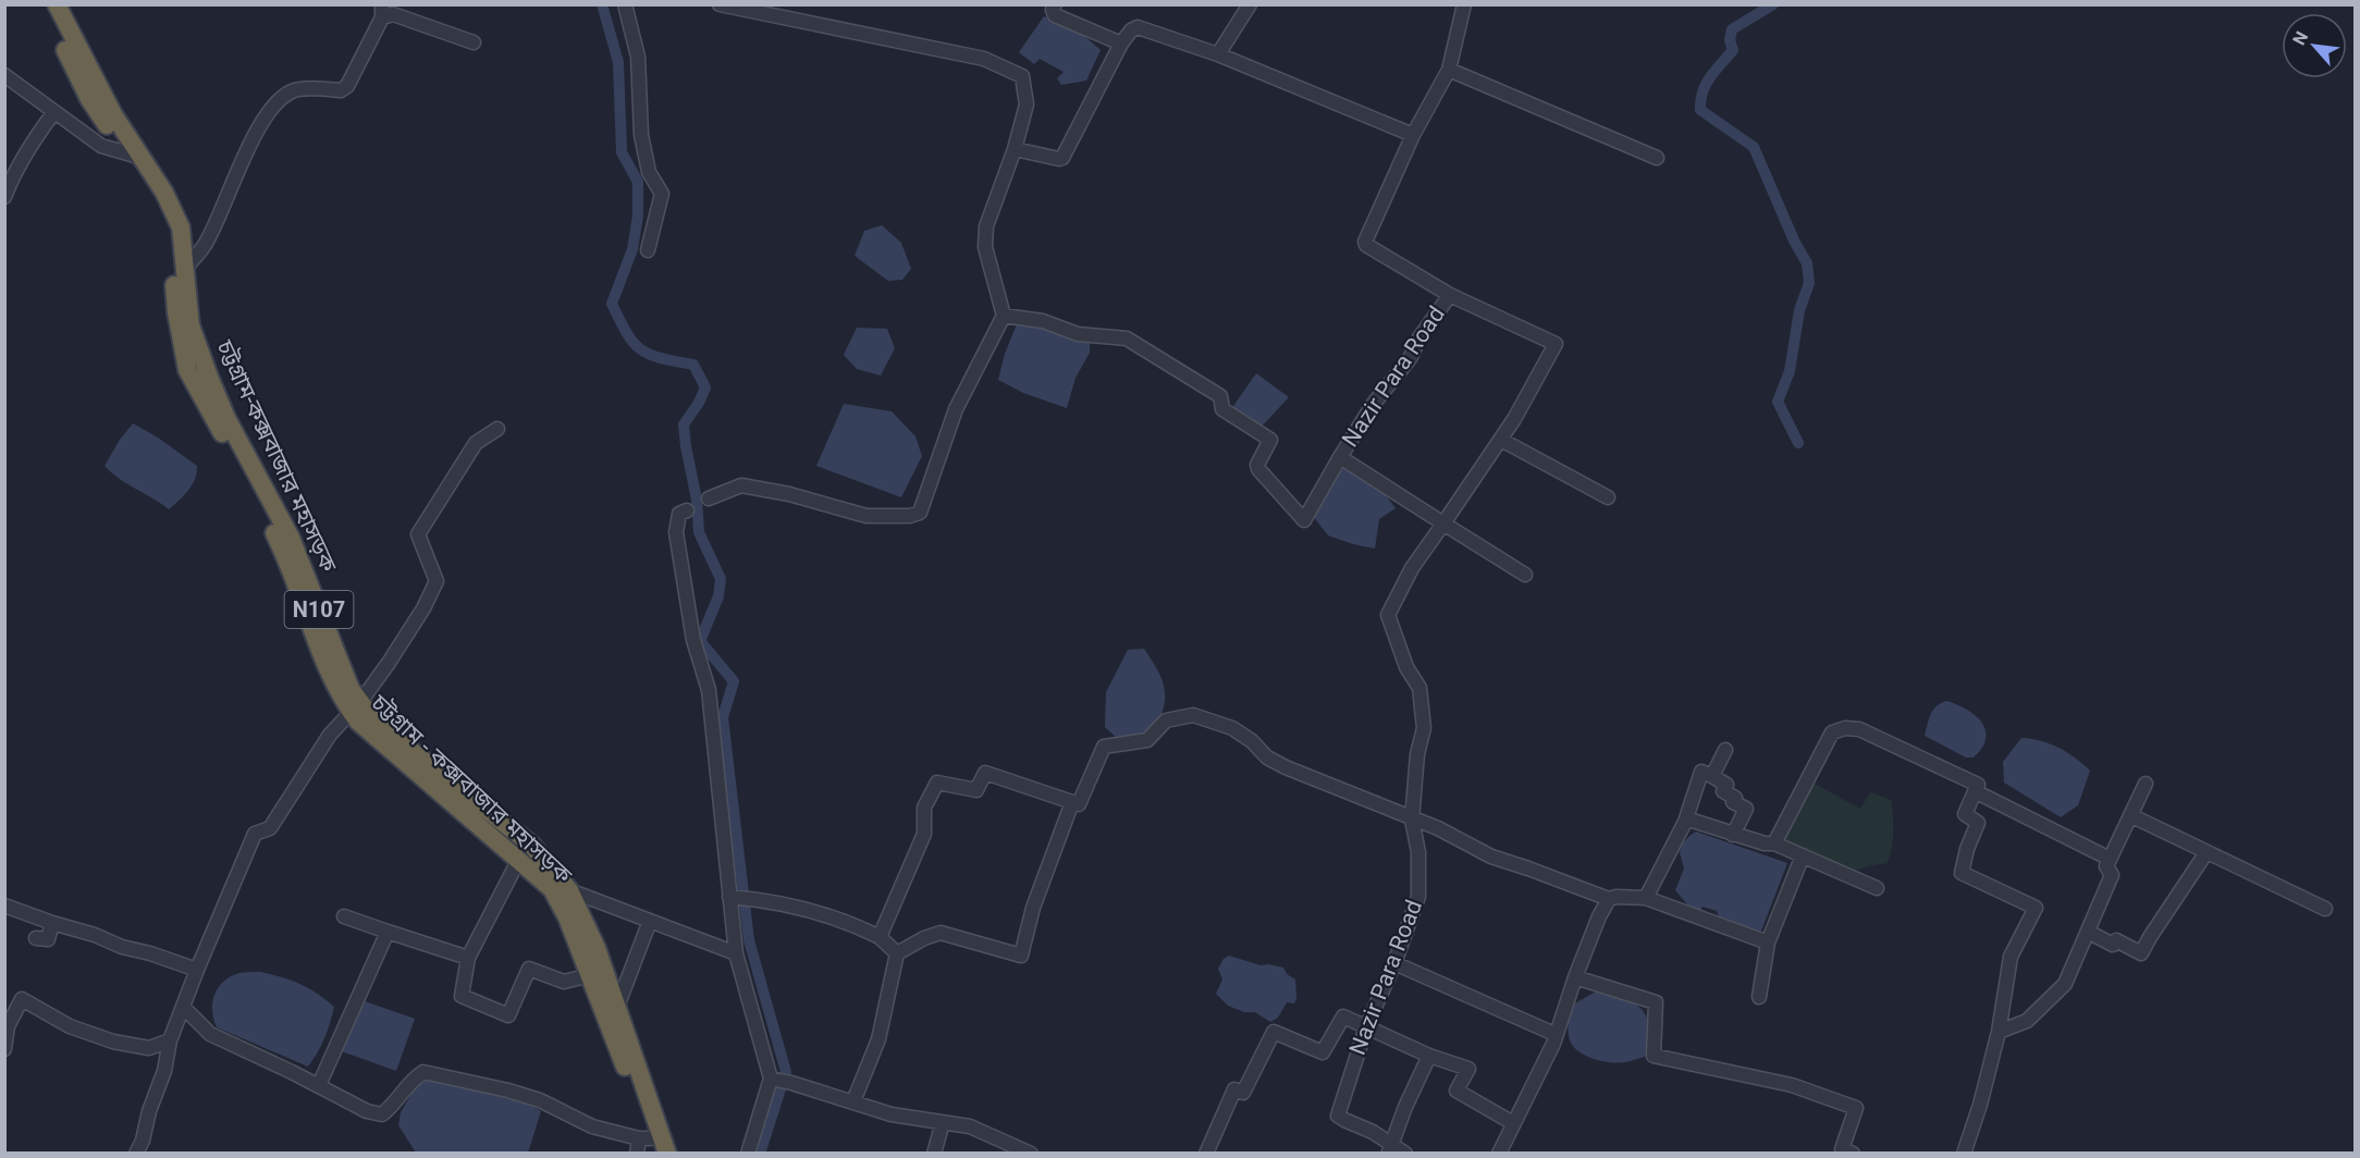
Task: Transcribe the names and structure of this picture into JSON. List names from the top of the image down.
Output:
{
  "streets": {
    "highway": ["চট্টগ্রাম-কক্সবাজার মহাসড়ক", "N107", "চট্টগ্রাম - কক্সবাজার মহাসড়ক"],
    "street": ["Nazir Para Road"]
  },
  "crossings": [
    ["চট্টগ্রাম-কক্সবাজার মহাসড়ক", "চট্টগ্রাম - কক্সবাজার মহাসড়ক"]
  ],
  "north": "top left"
}
